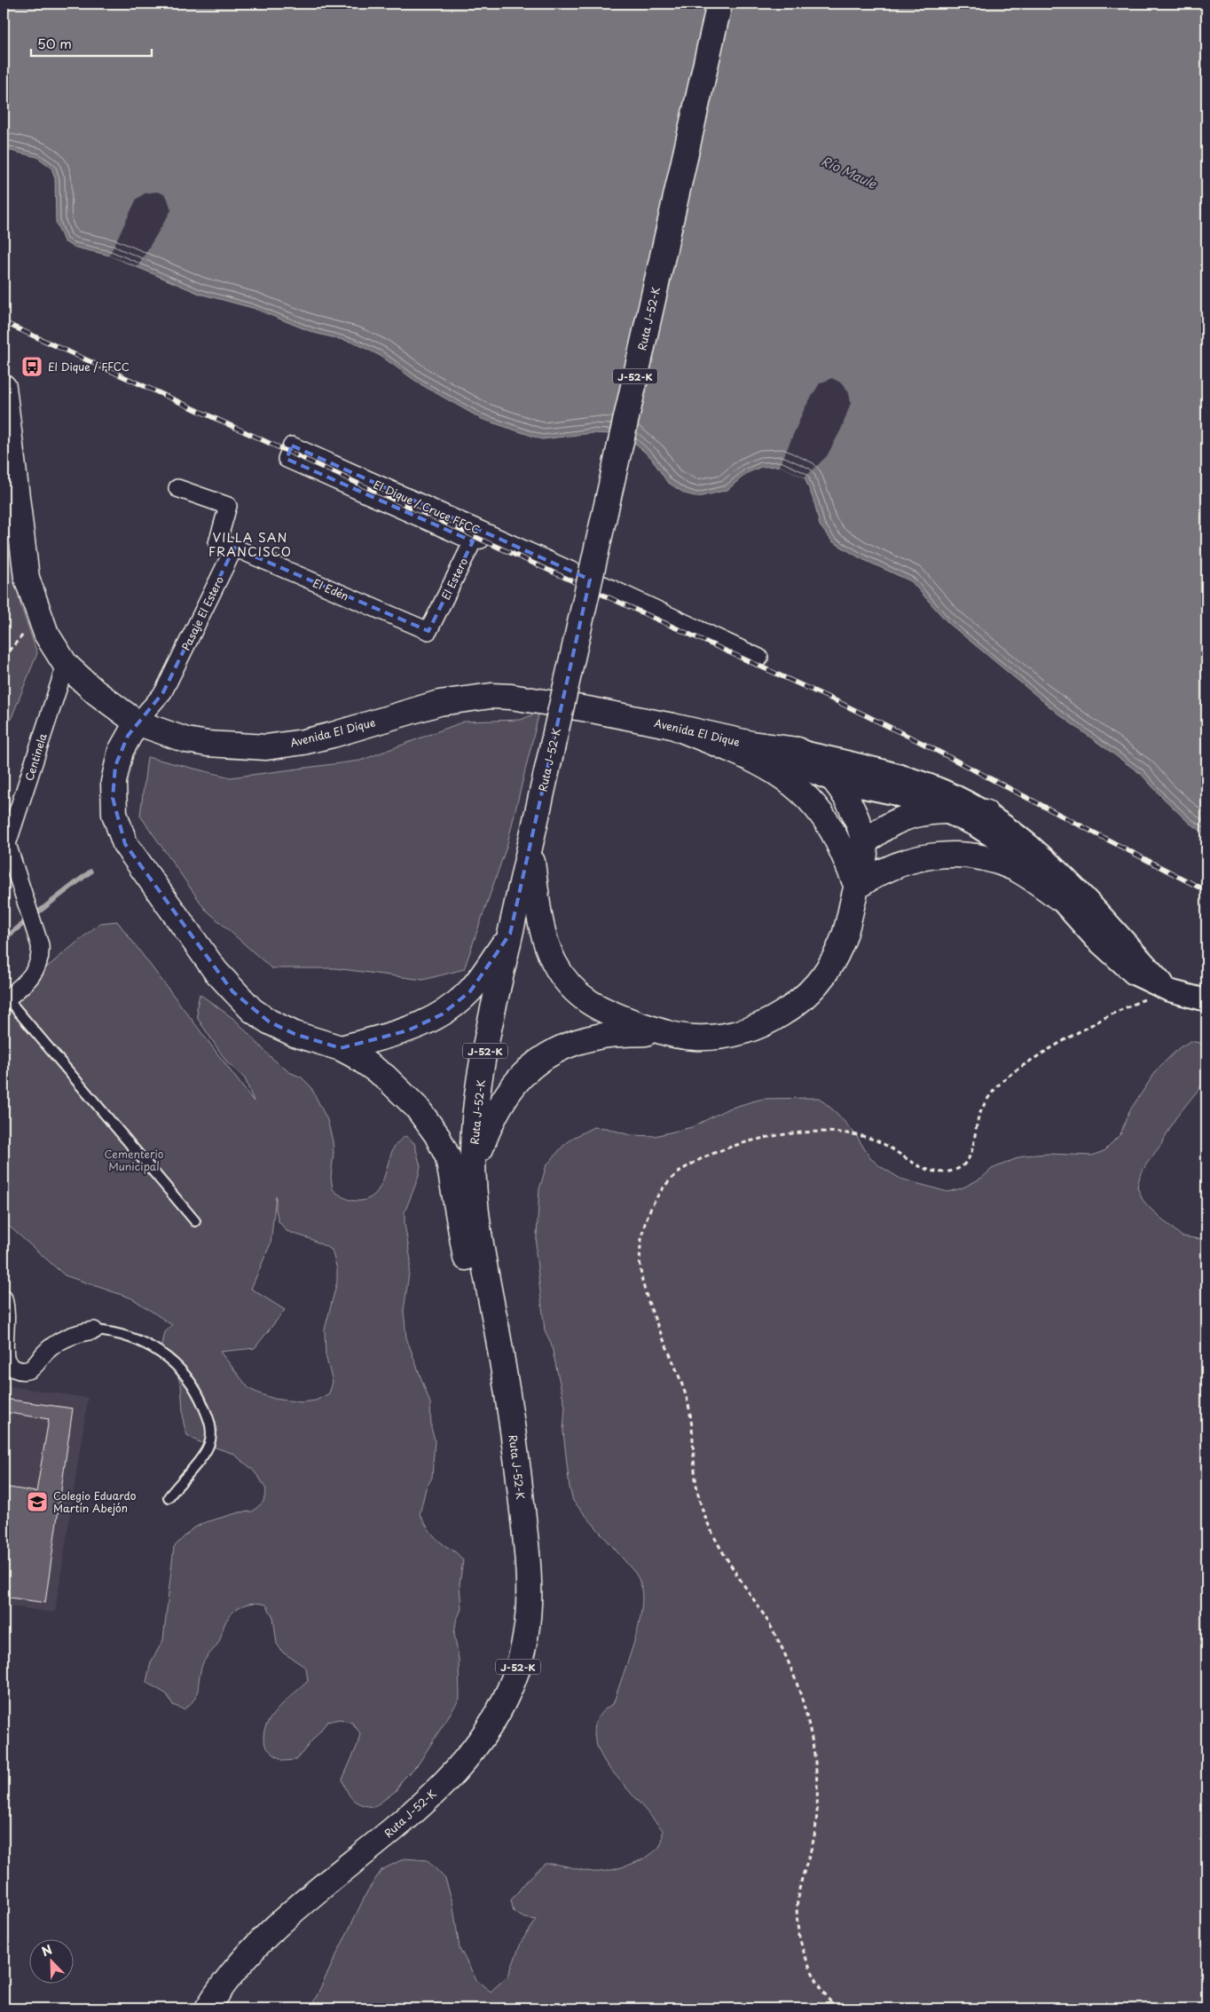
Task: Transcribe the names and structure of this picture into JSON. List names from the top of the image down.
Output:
{
  "streets": {
    "main road": ["Ruta J-52-K", "J-52-K", "Avenida El Dique"],
    "street": [
      "El Dique / Cruce FFCC",
      "El Estero",
      "El Edén",
      "Pasaje El Estero",
      "Centinela"
    ]
  },
  "crossings": [
    ["El Dique / Cruce FFCC", "El Estero"],
    ["El Estero", "El Edén"],
    ["El Edén", "Pasaje El Estero"],
    ["Pasaje El Estero", "Avenida El Dique"],
    ["Avenida El Dique", "Centinela"]
  ],
  "districts": ["VILLA SAN FRANCISCO"],
  "water": ["Río Maule"],
  "parks": ["Cementerio Municipal"],
  "places": {
    "bus stop": ["El Dique / FFCC"],
    "school or university": ["Colegio Eduardo Martín Abejón"]
  },
  "scale_bar": "50 m",
  "north": "top left"
}
